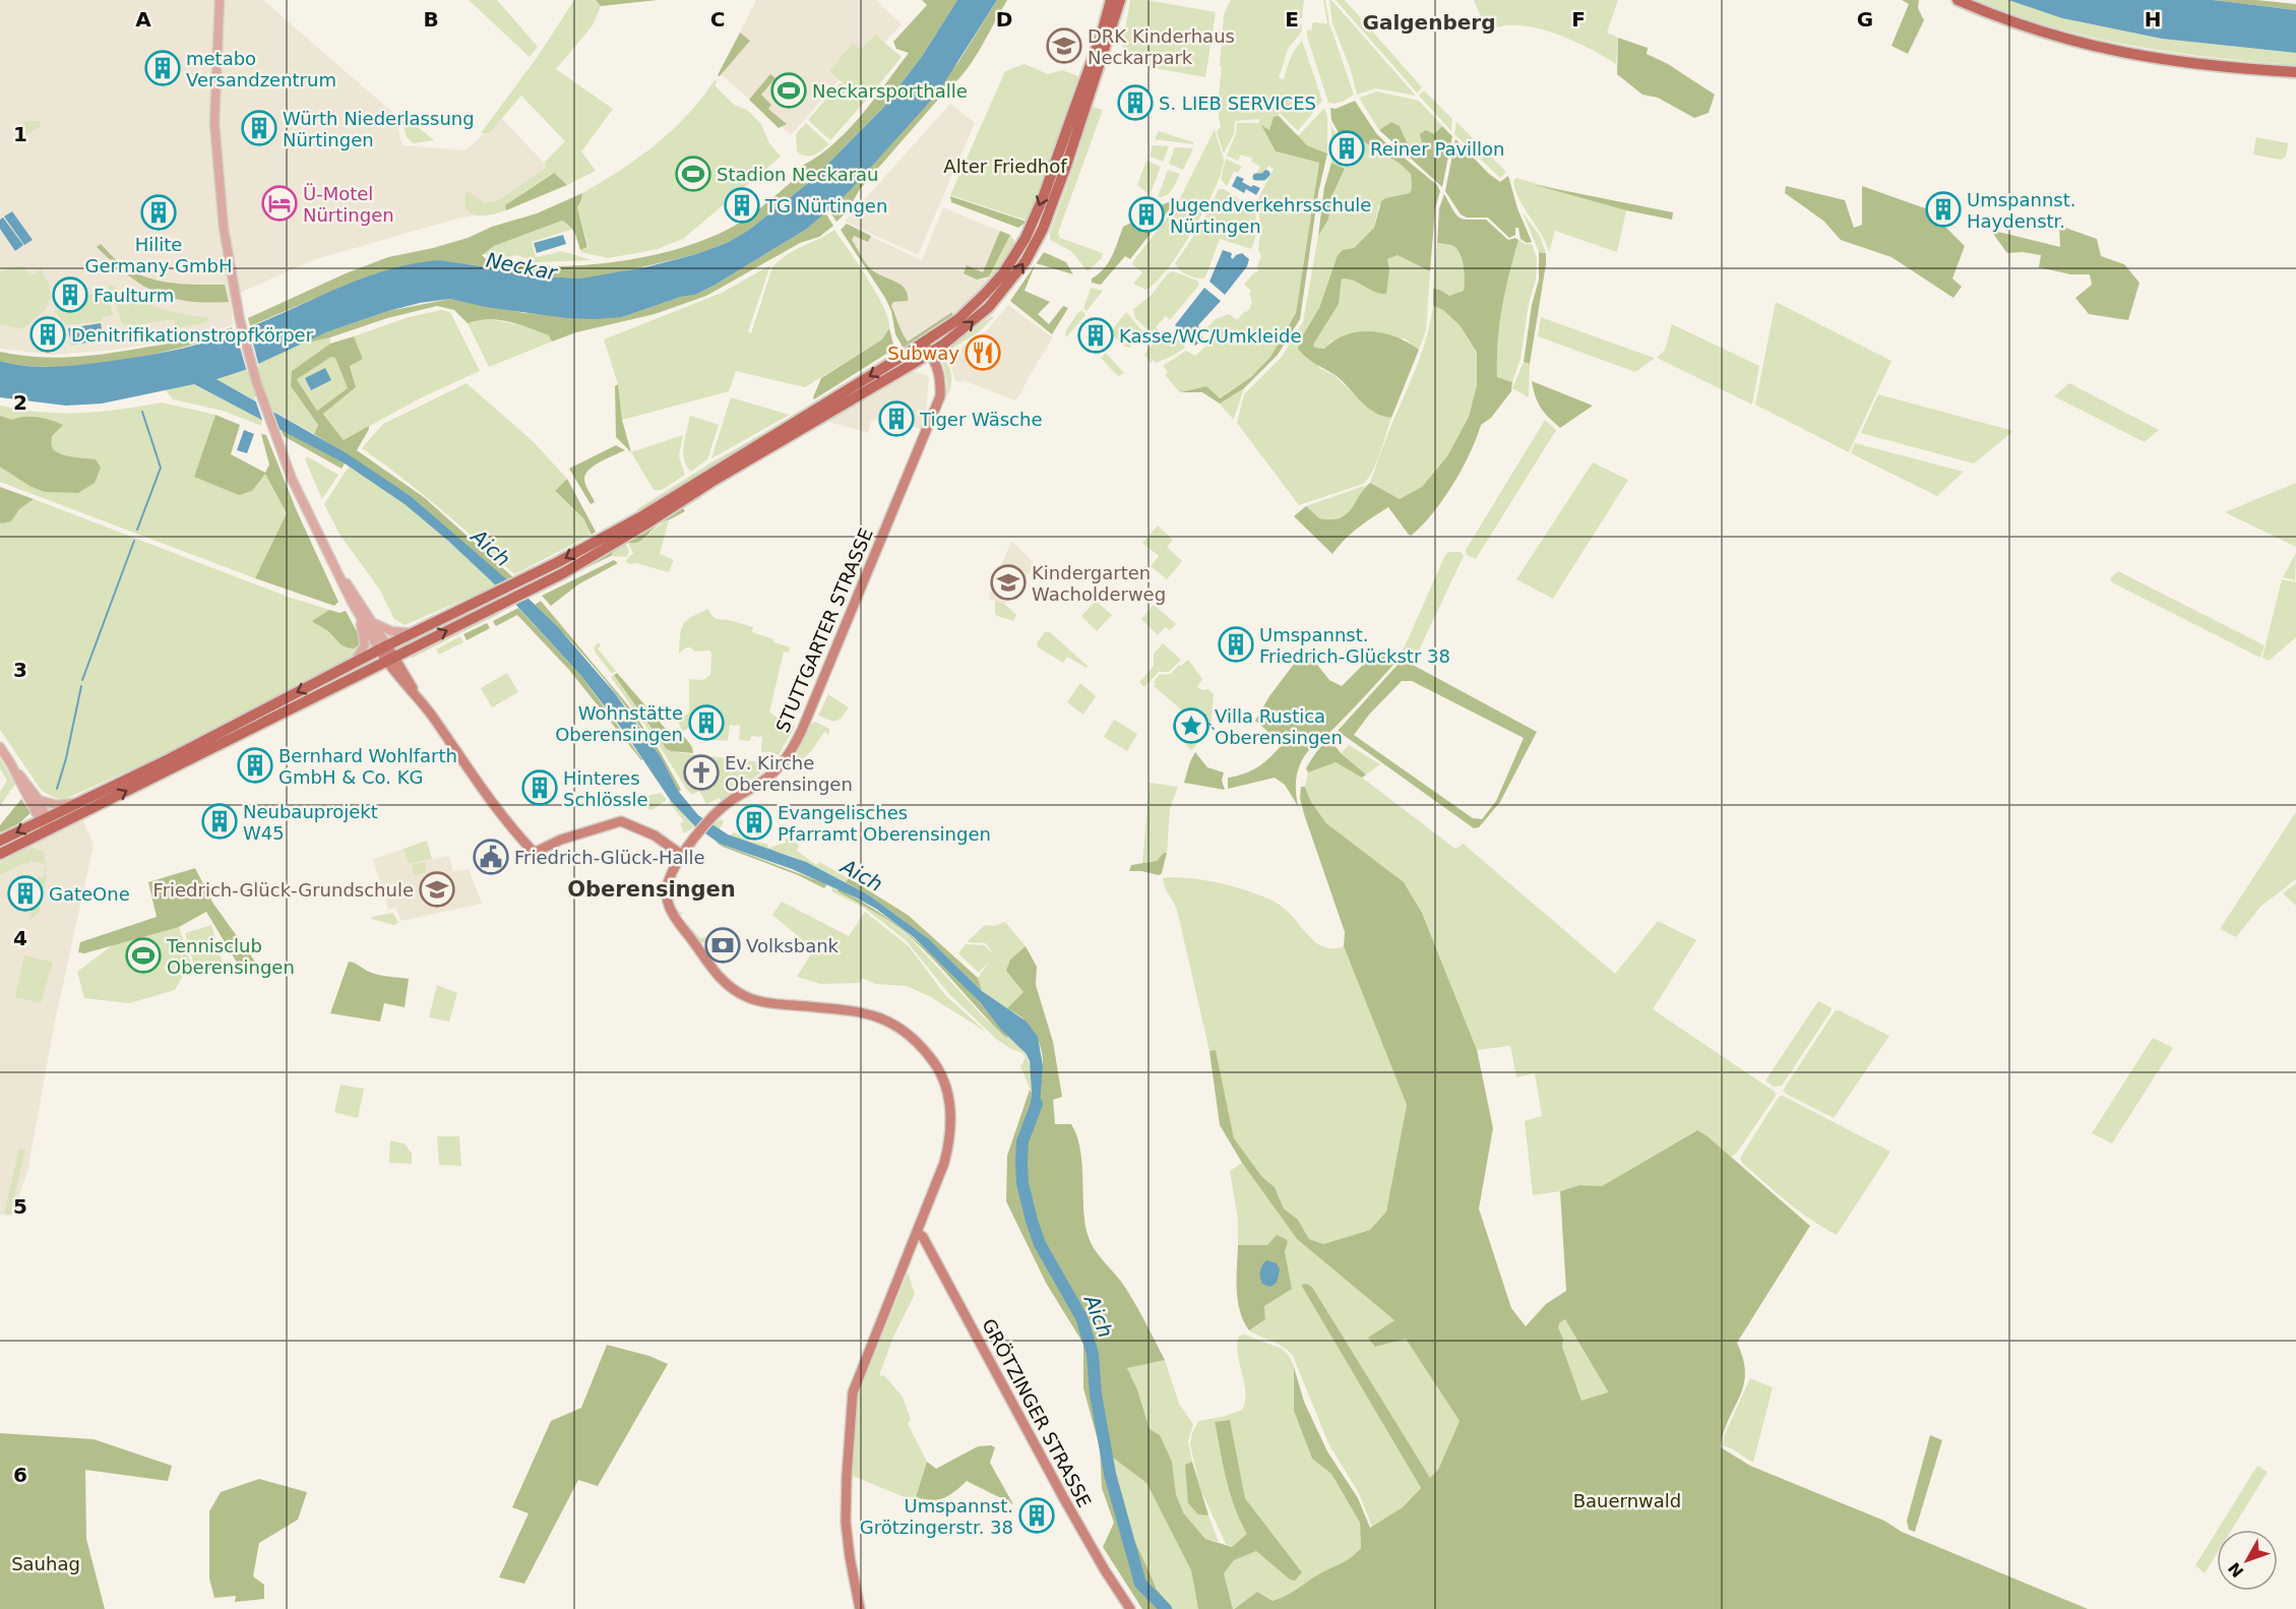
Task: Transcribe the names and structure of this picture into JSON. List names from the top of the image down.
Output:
{
  "streets": {
    "main road": ["STUTTGARTER STRASSE", "GRÖTZINGER STRASSE"]
  },
  "crossings": [
    ["STUTTGARTER STRASSE", "GRÖTZINGER STRASSE"]
  ],
  "districts": ["Galgenberg", "Oberensingen"],
  "water": ["Neckar", "Aich"],
  "parks": ["Alter Friedhof", "Bauernwald", "Sauhag"],
  "places": {
    "school or university": ["DRK Kinderhaus Neckarpark", "Kindergarten Wacholderweg", "Friedrich-Glück-Grundschule"],
    "building": [
      "metabo Versandzentrum",
      "S. LIEB SERVICES",
      "Würth Niederlassung Nürtingen",
      "Reiner Pavillon",
      "TG Nürtingen",
      "Umspannst. Haydenstr.",
      "Hilite Germany GmbH",
      "Jugendverkehrsschule Nürtingen",
      "Faulturm",
      "Denitrifikationstropfkörper",
      "Kasse/WC/Umkleide",
      "Tiger Wäsche",
      "Umspannst. Friedrich-Glückstr 38",
      "Wohnstätte Oberensingen",
      "Bernhard Wohlfarth GmbH & Co. KG",
      "Hinteres Schlössle",
      "Neubauprojekt W45",
      "Evangelisches Pfarramt Oberensingen",
      "GateOne",
      "Umspannst. Grötzingerstr. 38"
    ],
    "sports": ["Neckarsporthalle", "Stadion Neckarau", "Tennisclub Oberensingen"],
    "hotel": ["Ü-Motel Nürtingen"],
    "restaurant": ["Subway"],
    "place": ["Villa Rustica Oberensingen"],
    "church": ["Ev. Kirche Oberensingen"],
    "public building": ["Friedrich-Glück-Halle"],
    "bank": ["Volksbank"]
  },
  "north": "bottom left",
  "grid": {
    "columns": [
      "A",
      "B",
      "C",
      "D",
      "E",
      "F",
      "G",
      "H"
    ],
    "rows": [
      "1",
      "2",
      "3",
      "4",
      "5",
      "6"
    ]
  }
}
